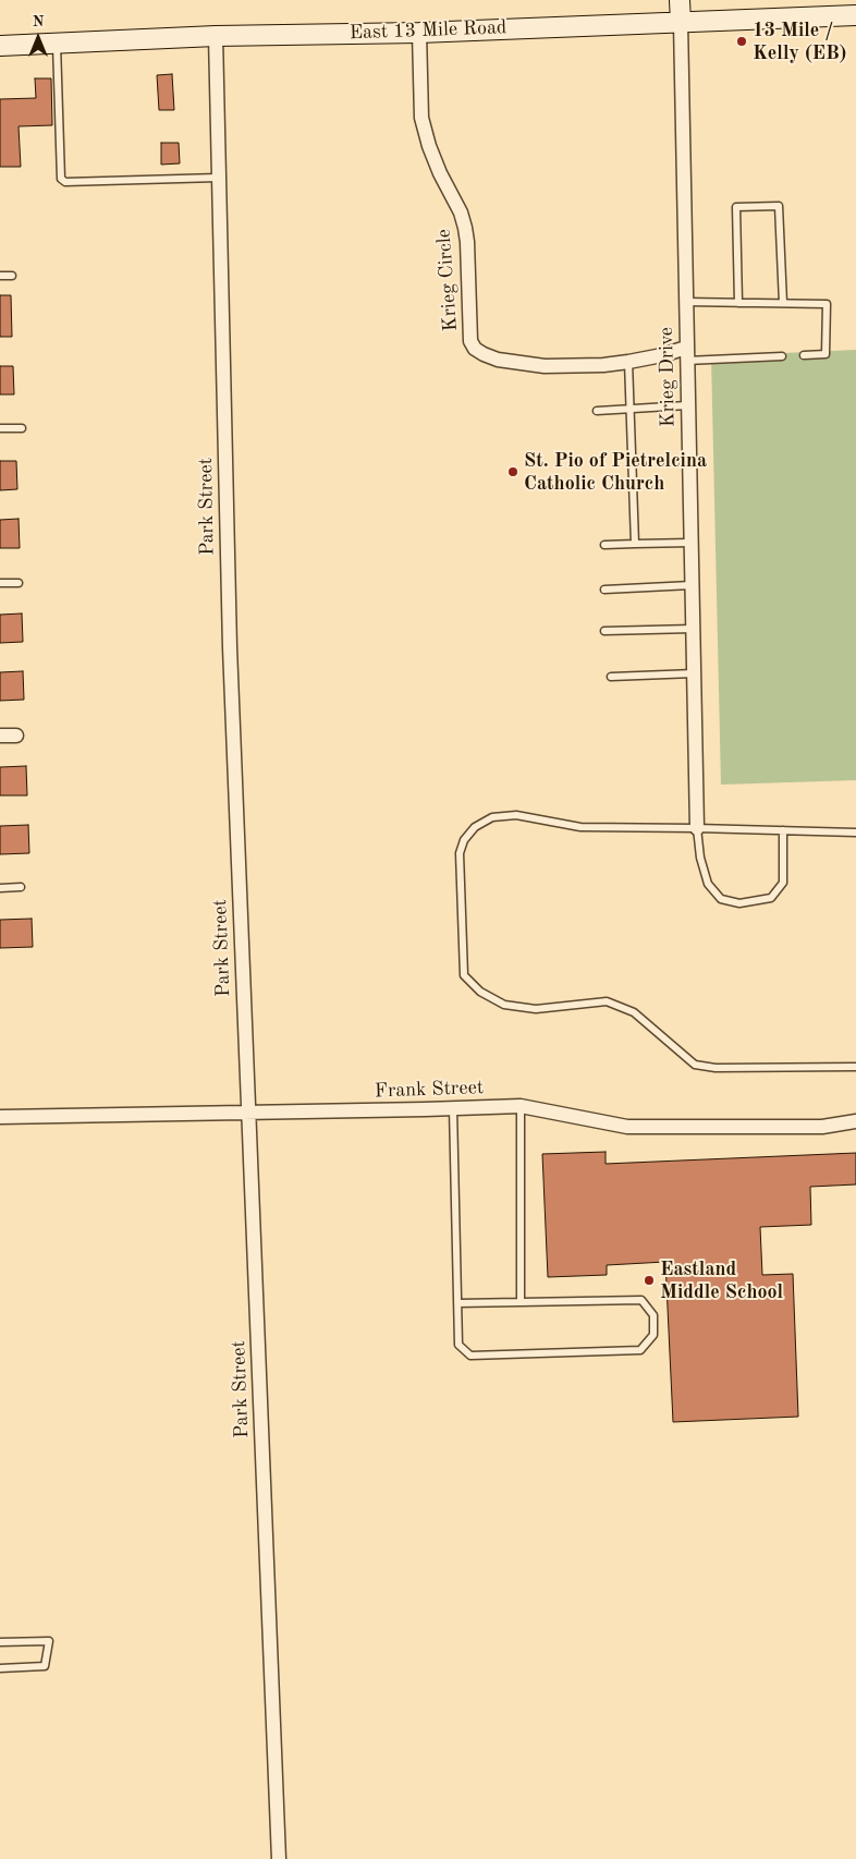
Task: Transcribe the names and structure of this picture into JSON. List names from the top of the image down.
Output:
{
  "streets": {
    "main road": ["East 13 Mile Road"],
    "street": [
      "Krieg Circle",
      "Krieg Drive",
      "Park Street",
      "Frank Street"
    ]
  },
  "crossings": [
    ["East 13 Mile Road", "Krieg Circle"],
    ["East 13 Mile Road", "Krieg Drive"],
    ["East 13 Mile Road", "Park Street"],
    ["Krieg Circle", "Krieg Drive"],
    ["Park Street", "Frank Street"]
  ],
  "places": ["13 Mile / Kelly (EB)", "St. Pio of Pietrelcina Catholic Church", "Eastland Middle School"],
  "north": "top"
}
